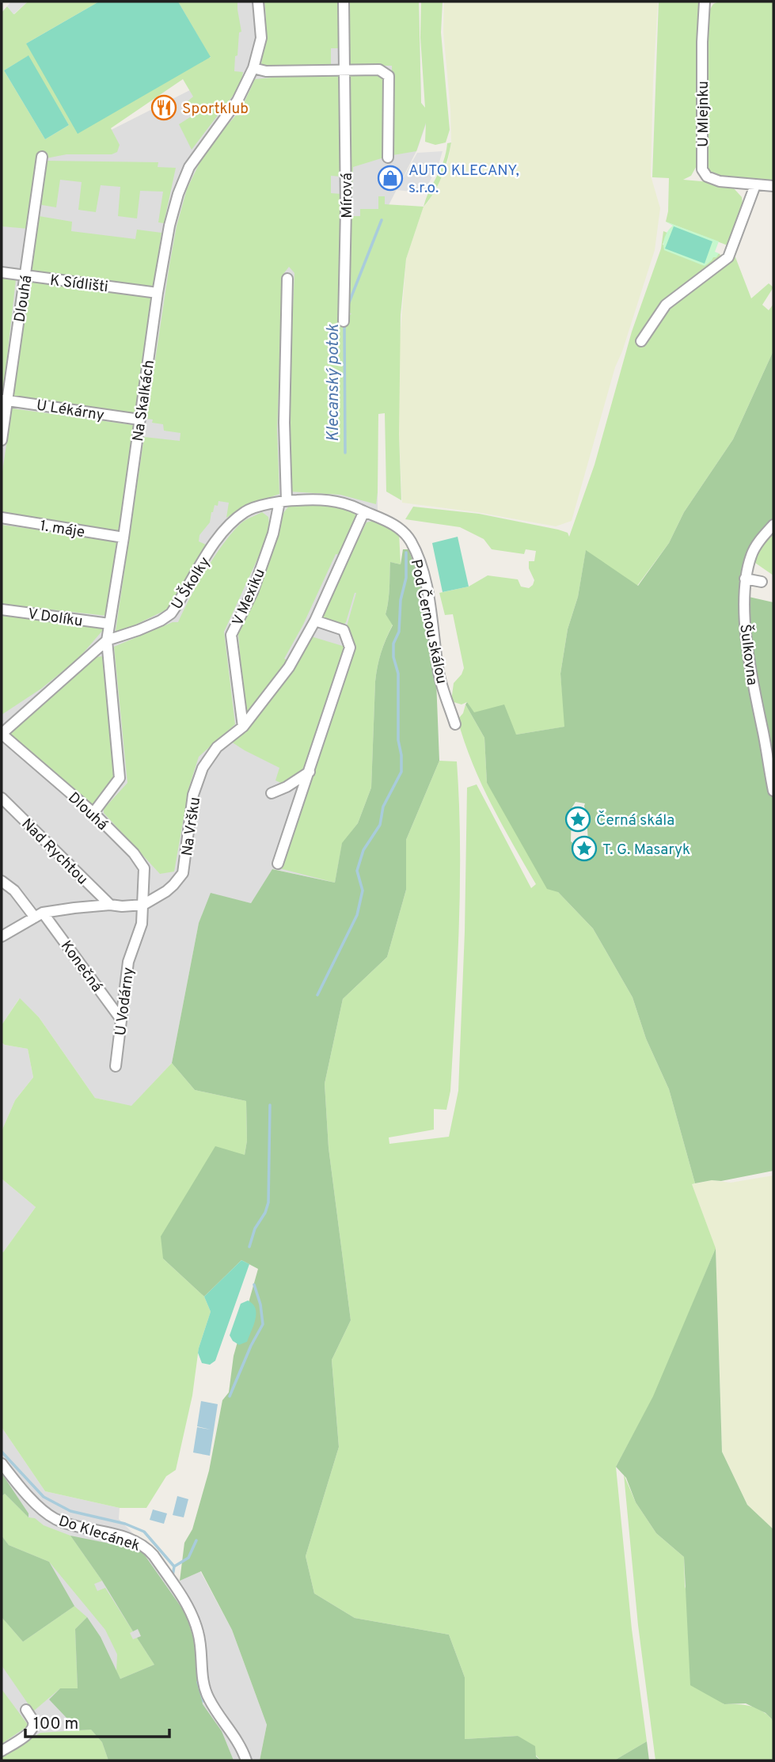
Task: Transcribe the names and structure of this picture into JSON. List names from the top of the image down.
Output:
{
  "streets": {
    "street": [
      "U Mlejnku",
      "Mírová",
      "K Sídlišti",
      "Dlouhá",
      "Na Skalkách",
      "U Lékárny",
      "1. máje",
      "U Školky",
      "V Mexiku",
      "V Dolíku",
      "Pod Černou skálou",
      "Šulkovna",
      "Na Vršku",
      "Nad Rychtou",
      "Konečná",
      "U Vodárny",
      "Do Klecánek"
    ]
  },
  "crossings": [
    ["K Sídlišti", "Dlouhá"],
    ["K Sídlišti", "Na Skalkách"],
    ["Dlouhá", "Na Skalkách"],
    ["Dlouhá", "U Lékárny"],
    ["Dlouhá", "U Školky"],
    ["Dlouhá", "Na Vršku"],
    ["Dlouhá", "U Vodárny"],
    ["Na Skalkách", "U Lékárny"],
    ["Na Skalkách", "1. máje"],
    ["Na Skalkách", "U Školky"],
    ["Na Skalkách", "V Dolíku"],
    ["U Školky", "V Mexiku"],
    ["U Školky", "Pod Černou skálou"],
    ["U Školky", "Na Vršku"],
    ["V Mexiku", "Na Vršku"],
    ["Pod Černou skálou", "Na Vršku"],
    ["Na Vršku", "Nad Rychtou"],
    ["Na Vršku", "Konečná"],
    ["Na Vršku", "U Vodárny"],
    ["Konečná", "U Vodárny"]
  ],
  "water": ["Klecanský potok"],
  "places": {
    "restaurant": ["Sportklub"],
    "shop": ["AUTO KLECANY, s.r.o."],
    "place": ["Černá skála", "T. G. Masaryk"]
  },
  "scale_bar": "100 m"
}
